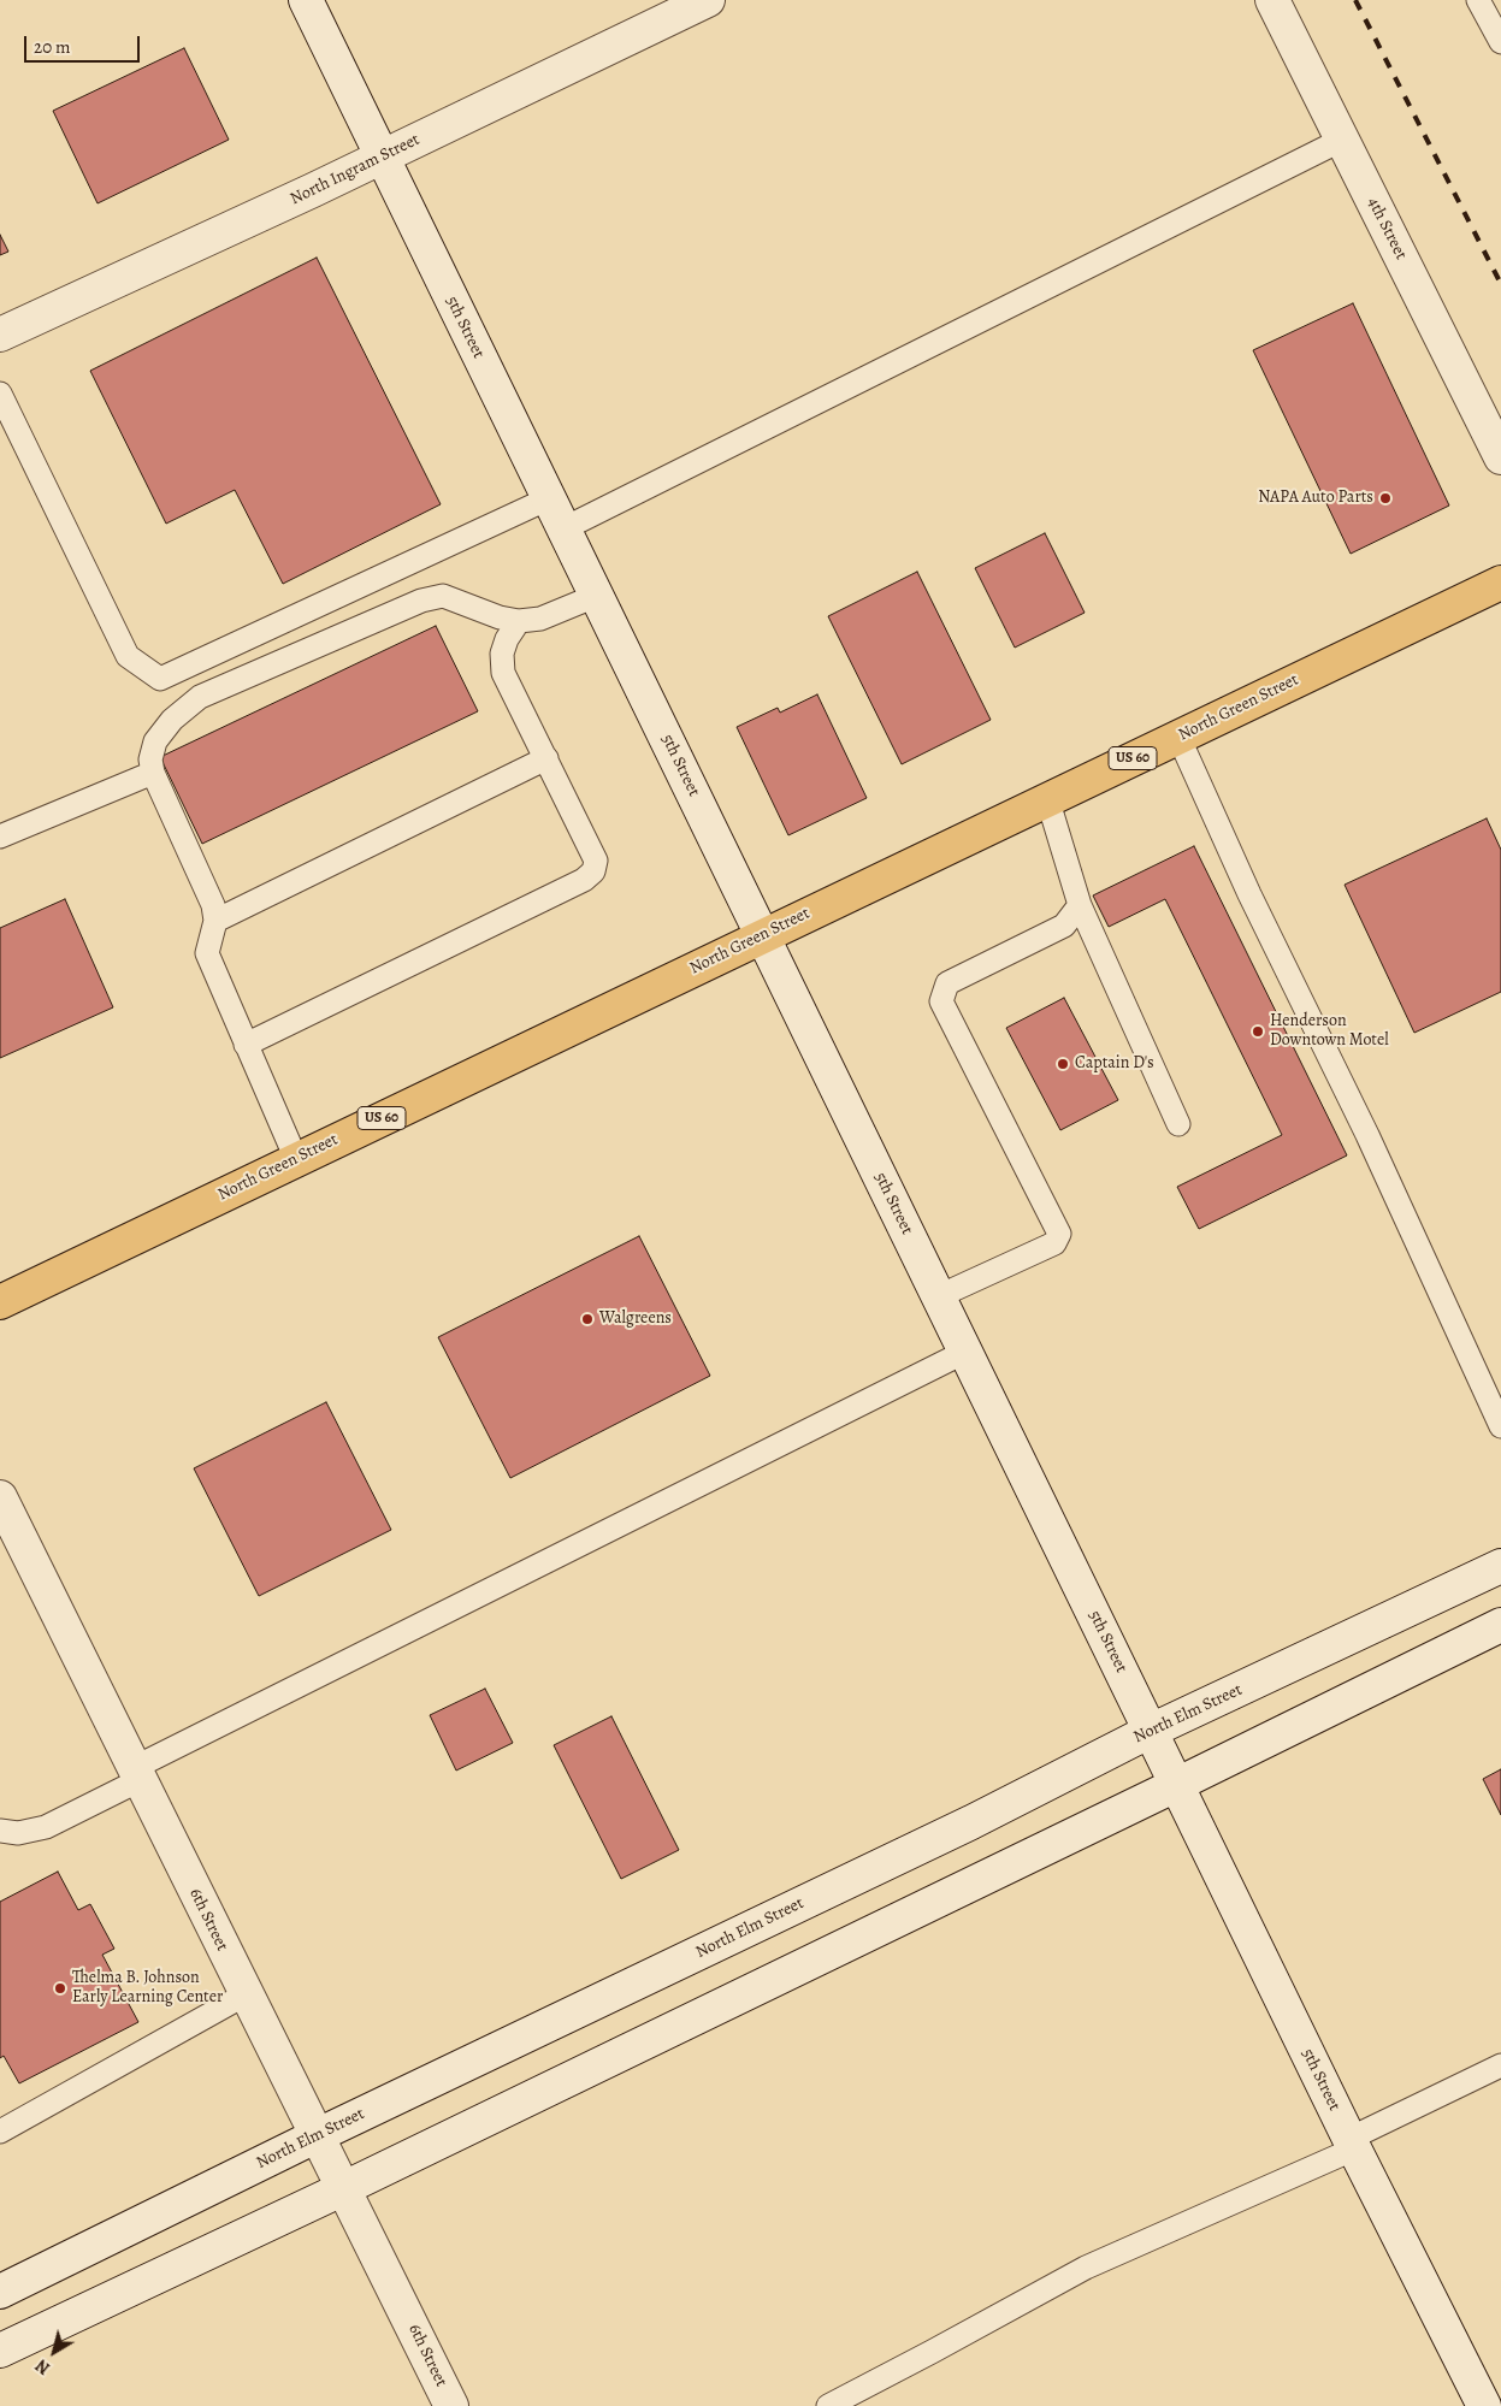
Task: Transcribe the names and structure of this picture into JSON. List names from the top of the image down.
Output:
{
  "streets": {
    "main road": ["North Green Street", "US 60"],
    "street": [
      "North Ingram Street",
      "4th Street",
      "5th Street",
      "North Elm Street",
      "6th Street"
    ]
  },
  "crossings": [
    ["North Ingram Street", "5th Street"],
    ["5th Street", "North Green Street"],
    ["5th Street", "North Elm Street"],
    ["North Elm Street", "6th Street"]
  ],
  "places": [
    "NAPA Auto Parts",
    "Henderson Downtown Motel",
    "Captain D's",
    "Walgreens",
    "Thelma B. Johnson Early Learning Center"
  ],
  "scale_bar": "20 m",
  "north": "bottom left"
}
